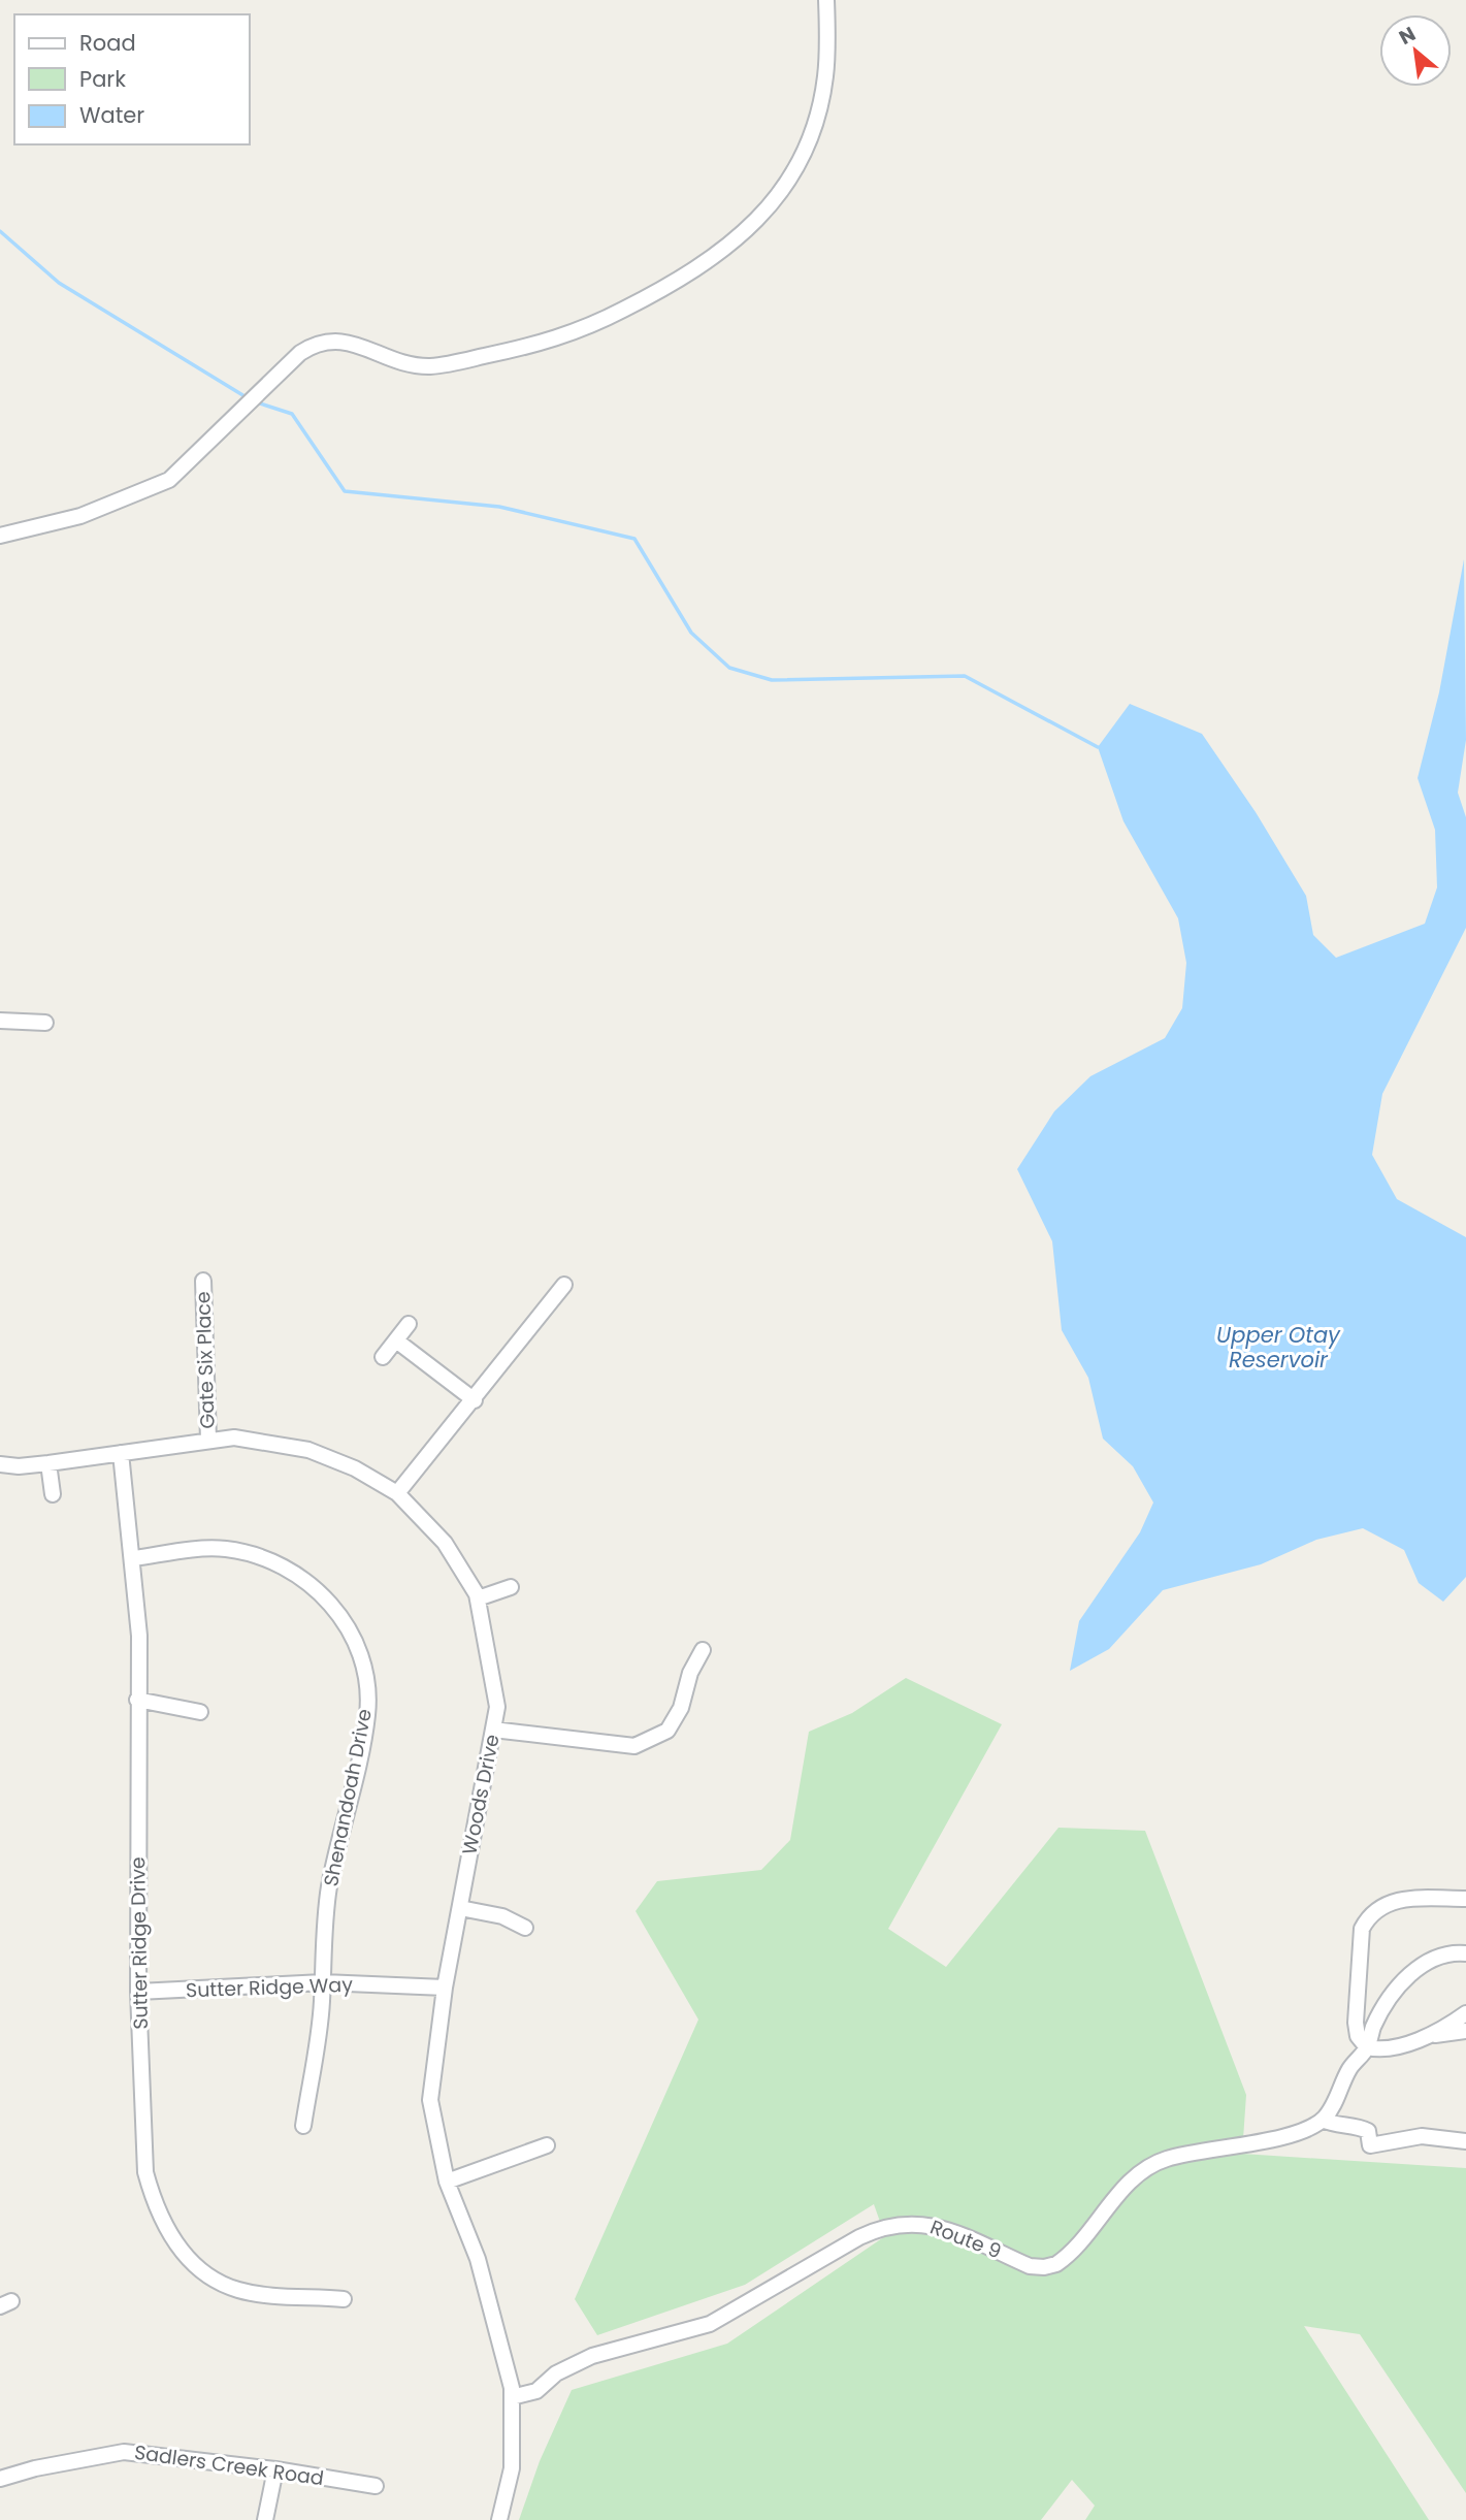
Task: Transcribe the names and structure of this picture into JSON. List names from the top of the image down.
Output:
{
  "streets": {
    "street": [
      "Gate Six Place",
      "Woods Drive",
      "Shenandoah Drive",
      "Sutter Ridge Drive",
      "Sutter Ridge Way",
      "Route 9",
      "Sadlers Creek Road"
    ]
  },
  "crossings": [
    ["Gate Six Place", "Woods Drive"],
    ["Woods Drive", "Sutter Ridge Drive"],
    ["Woods Drive", "Sutter Ridge Way"],
    ["Woods Drive", "Route 9"],
    ["Shenandoah Drive", "Sutter Ridge Drive"],
    ["Shenandoah Drive", "Sutter Ridge Way"],
    ["Sutter Ridge Drive", "Sutter Ridge Way"]
  ],
  "water": ["Upper Otay Reservoir"],
  "legend": ["Road", "Park", "Water"],
  "north": "top left"
}
